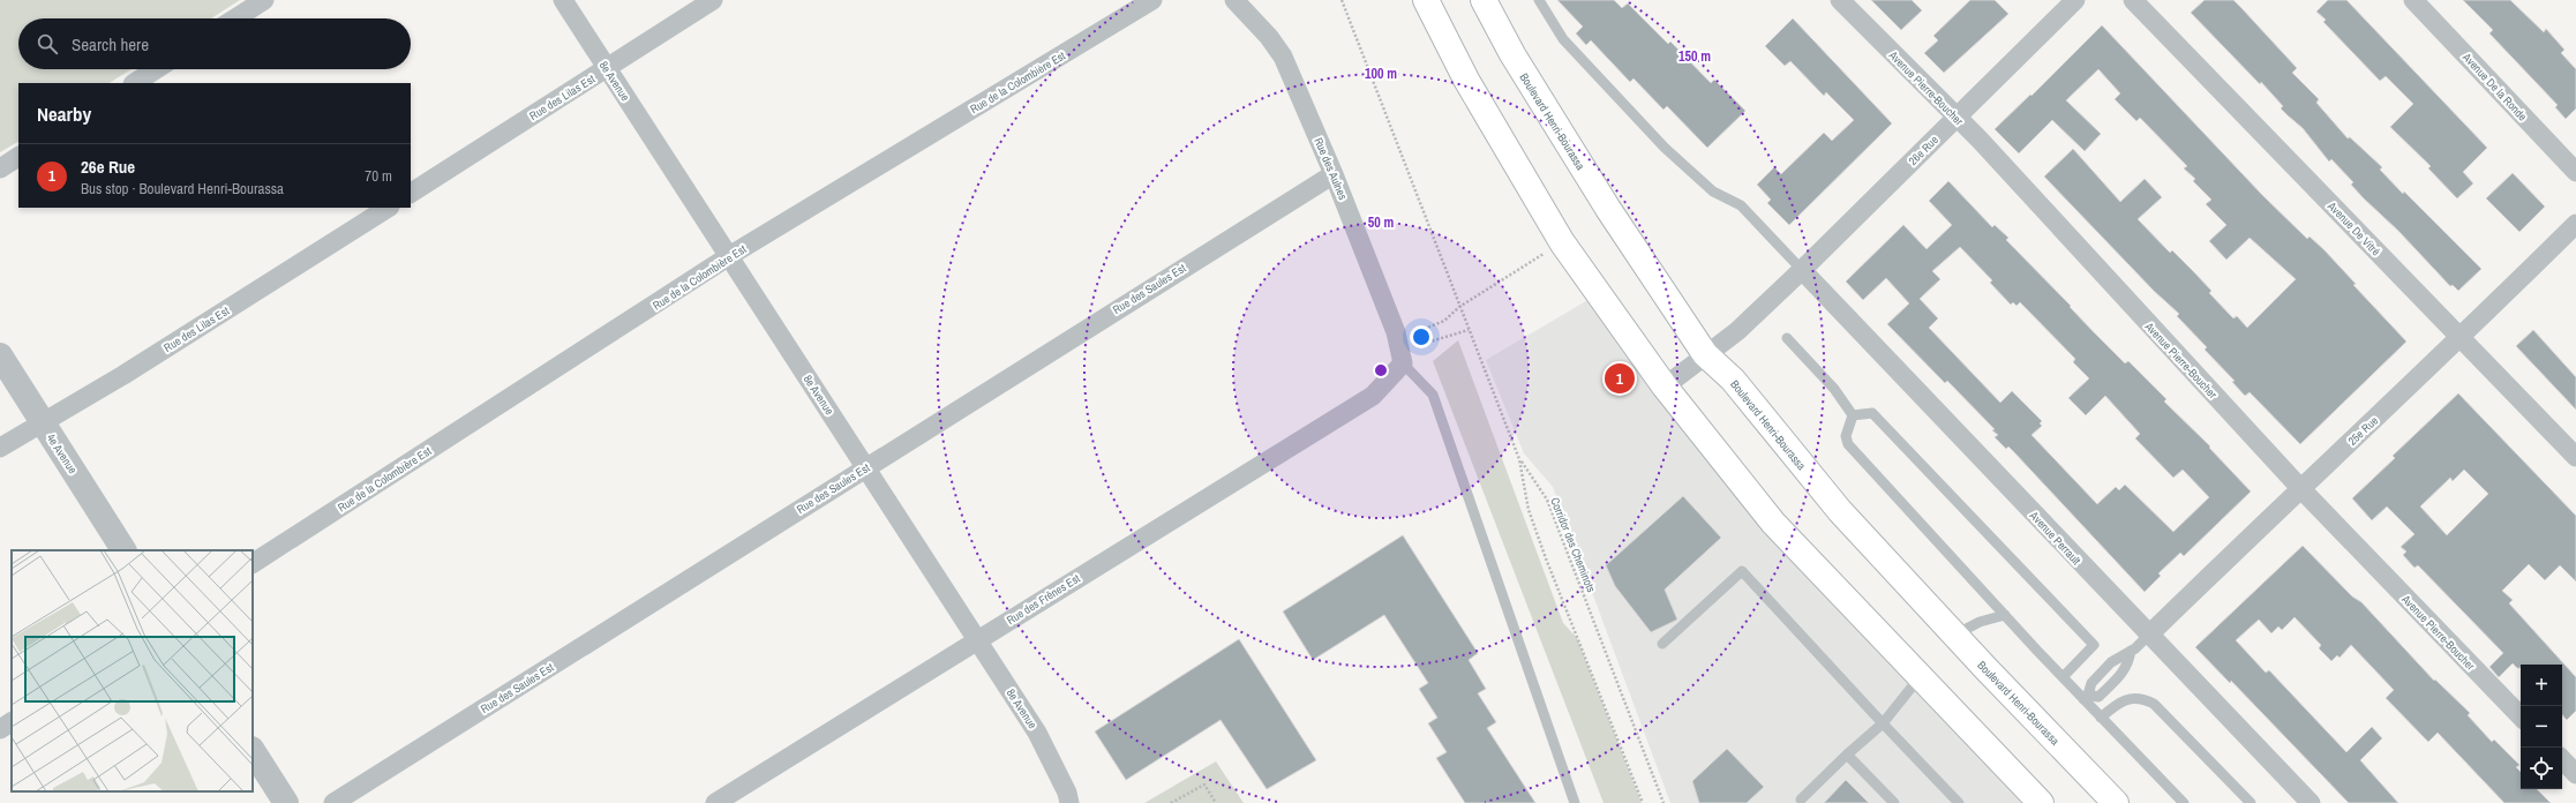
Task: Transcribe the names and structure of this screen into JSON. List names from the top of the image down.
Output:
{
  "streets": {
    "main road": ["Boulevard Henri-Bourassa"],
    "street": [
      "8e Avenue",
      "Rue de la Colombière Est",
      "Avenue De la Ronde",
      "Avenue Pierre-Boucher",
      "Rue des Lilas Est",
      "26e Rue",
      "Rue des Aulnes",
      "Avenue De Vitré",
      "Rue des Saules Est",
      "25e Rue",
      "4e Avenue",
      "Avenue Perrault",
      "Rue des Frênes Est"
    ],
    "path": ["Corridor des Cheminots"]
  },
  "crossings": [
    ["8e Avenue", "Rue de la Colombière Est"],
    ["8e Avenue", "Rue des Lilas Est"],
    ["8e Avenue", "Rue des Saules Est"],
    ["8e Avenue", "Rue des Frênes Est"],
    ["Avenue Pierre-Boucher", "26e Rue"],
    ["Avenue Pierre-Boucher", "25e Rue"],
    ["Rue des Lilas Est", "4e Avenue"],
    ["Boulevard Henri-Bourassa", "26e Rue"],
    ["26e Rue", "Avenue Perrault"],
    ["Rue des Aulnes", "Rue des Saules Est"],
    ["Rue des Aulnes", "Rue des Frênes Est"],
    ["Avenue De Vitré", "25e Rue"],
    ["25e Rue", "Avenue Perrault"]
  ],
  "page": {
    "search": "Search here",
    "heading": "Nearby",
    "list": [
      {
        "mark": "1",
        "name": "26e Rue",
        "note": "Bus stop · Boulevard Henri-Bourassa",
        "value": "70 m"
      }
    ],
    "pins": "1",
    "map_buttons": ["+", "−"]
  },
  "rings": ["150 m", "100 m", "50 m"]
}
